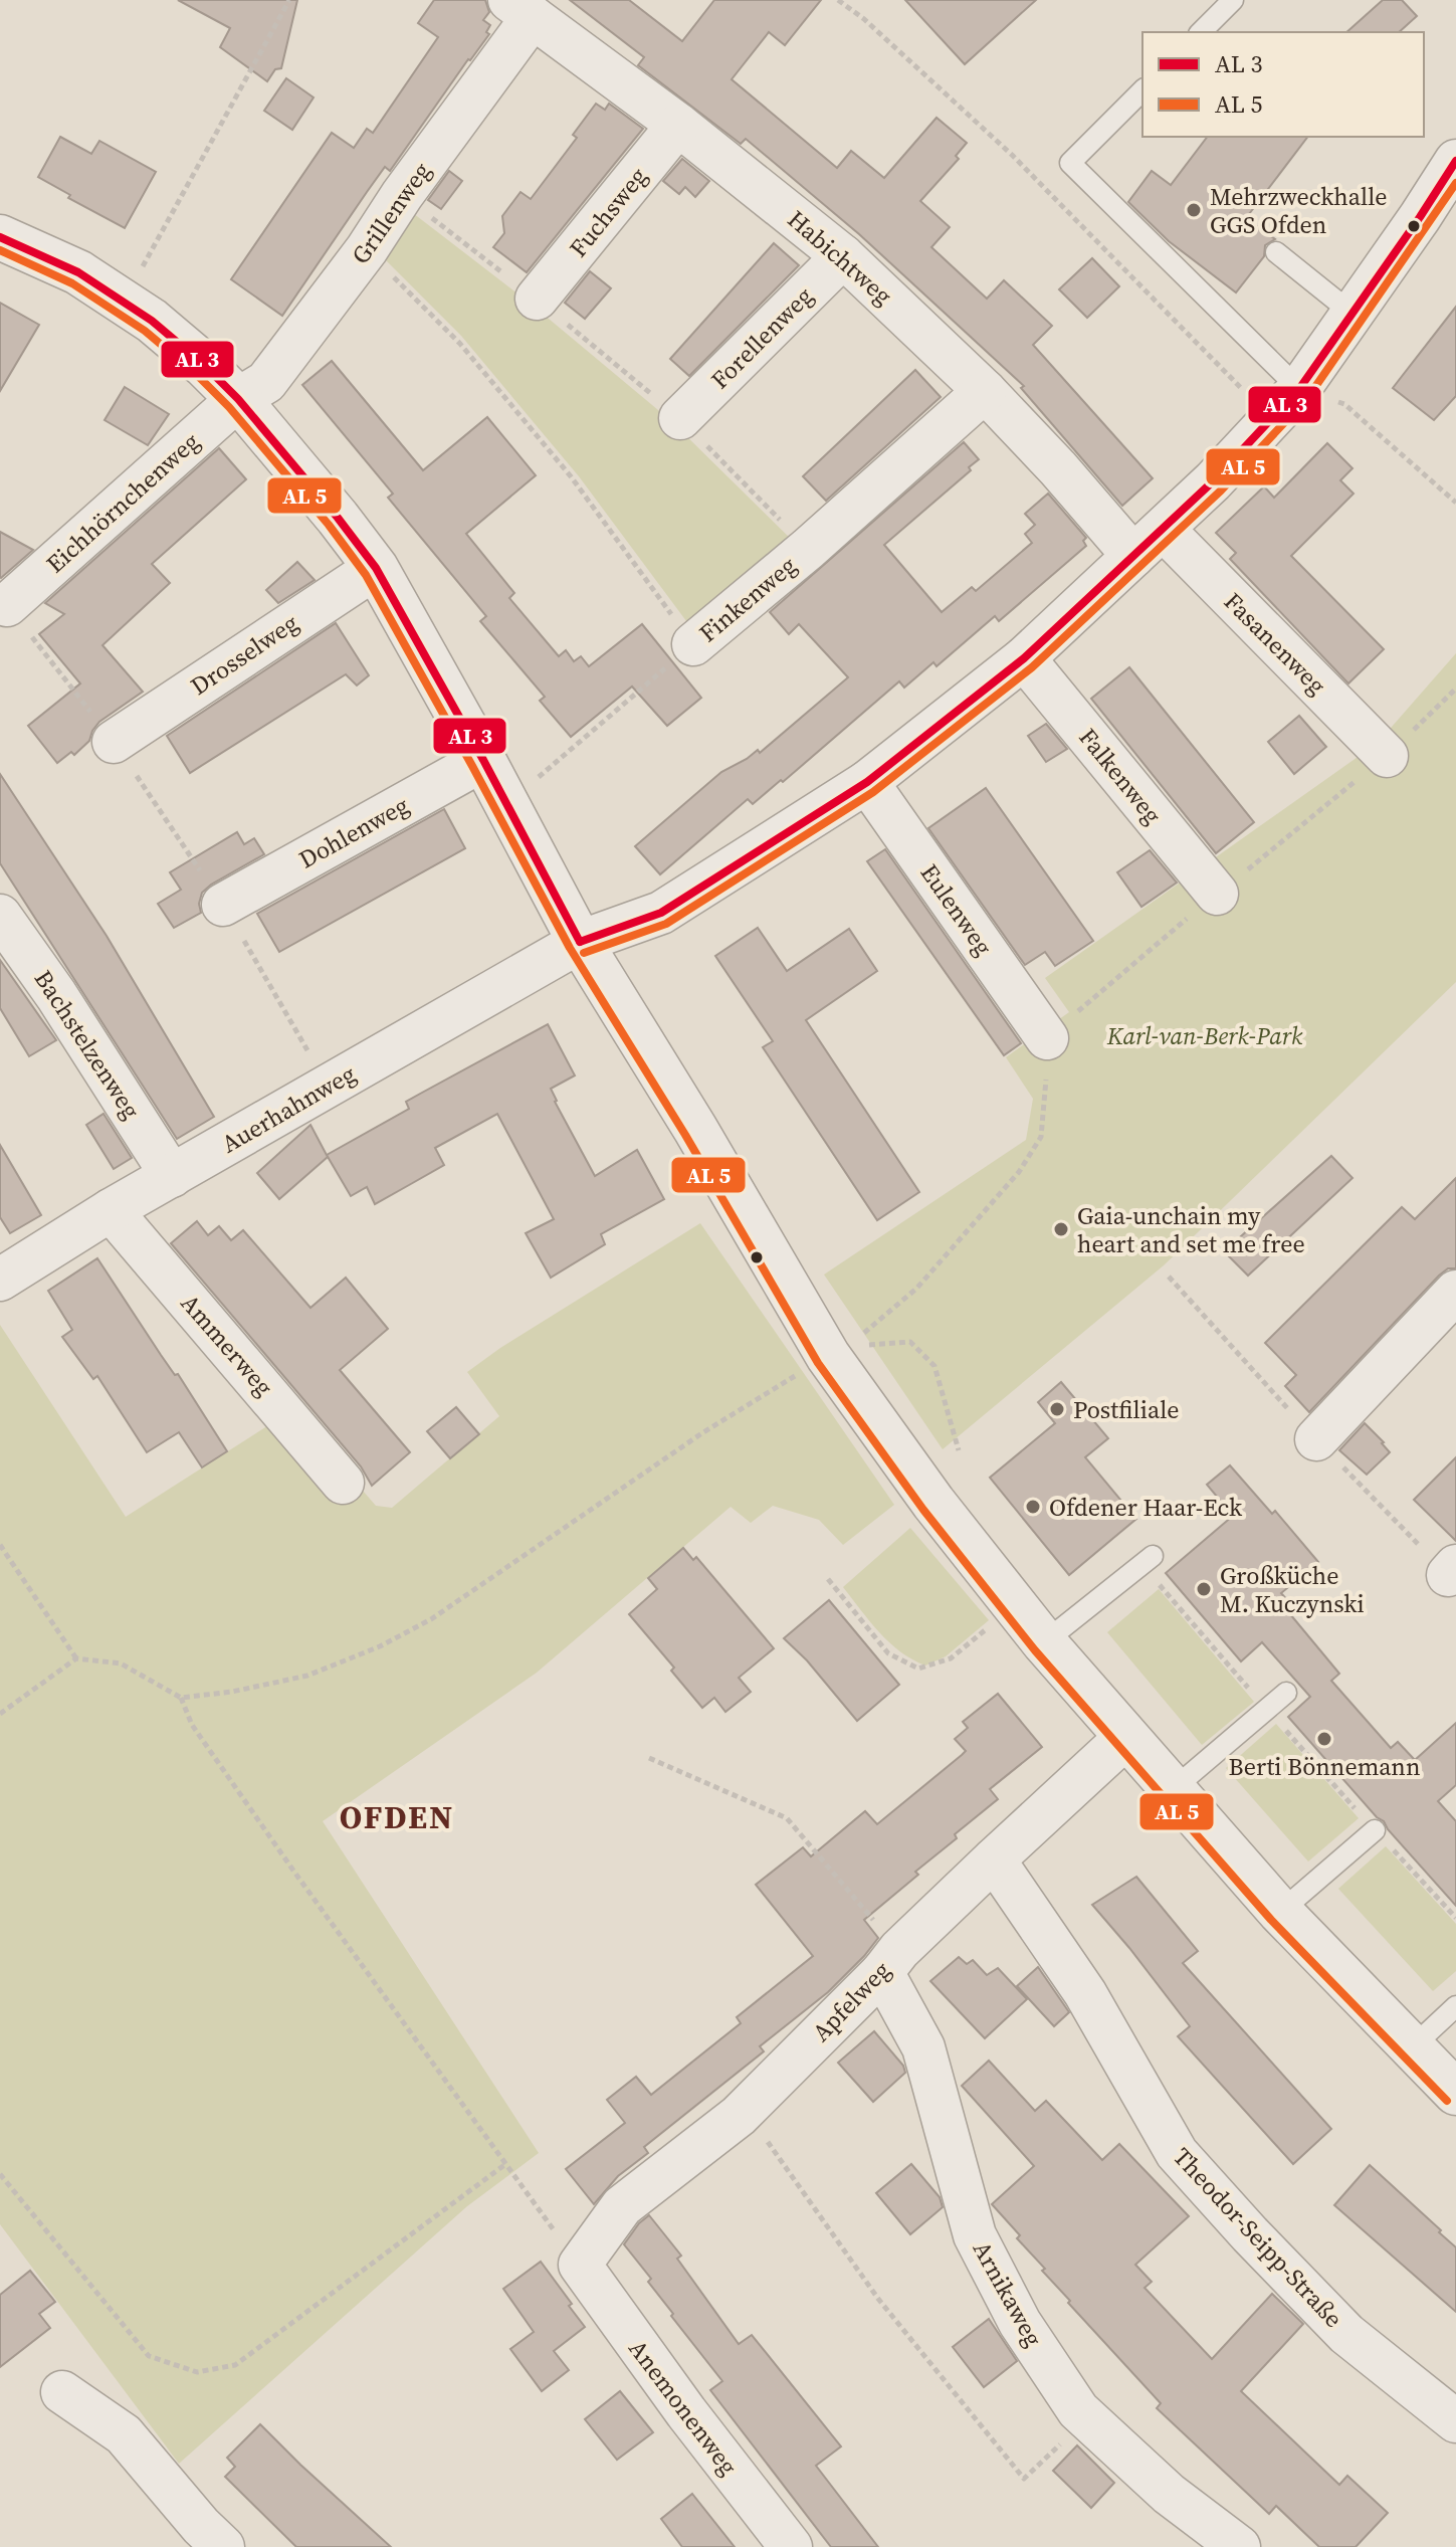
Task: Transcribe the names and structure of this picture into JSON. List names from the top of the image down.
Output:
{
  "streets": {
    "street": [
      "Fuchsweg",
      "Grillenweg",
      "Habichtweg",
      "Forellenweg",
      "Eichhörnchenweg",
      "Finkenweg",
      "Fasanenweg",
      "Drosselweg",
      "Falkenweg",
      "Dohlenweg",
      "Eulenweg",
      "Bachstelzenweg",
      "Auerhahnweg",
      "Ammerweg",
      "Apfelweg",
      "Theodor-Seipp-Straße",
      "Arnikaweg",
      "Anemonenweg"
    ]
  },
  "crossings": [
    ["Fuchsweg", "Habichtweg"],
    ["Grillenweg", "Habichtweg"],
    ["Grillenweg", "Eichhörnchenweg"],
    ["Habichtweg", "Forellenweg"],
    ["Habichtweg", "Finkenweg"],
    ["Habichtweg", "Fasanenweg"],
    ["Habichtweg", "Auerhahnweg"],
    ["Fasanenweg", "Auerhahnweg"],
    ["Falkenweg", "Auerhahnweg"],
    ["Eulenweg", "Auerhahnweg"],
    ["Bachstelzenweg", "Auerhahnweg"],
    ["Auerhahnweg", "Ammerweg"],
    ["Apfelweg", "Theodor-Seipp-Straße"],
    ["Apfelweg", "Arnikaweg"],
    ["Apfelweg", "Anemonenweg"]
  ],
  "districts": ["OFDEN"],
  "parks": ["Karl-van-Berk-Park"],
  "places": [
    "Mehrzweckhalle GGS Ofden",
    "Gaia-unchain my heart and set me free",
    "Postfiliale",
    "Ofdener Haar-Eck",
    "Großküche M. Kuczynski",
    "Berti Bönnemann"
  ],
  "legend": ["AL 3", "AL 5"]
}
